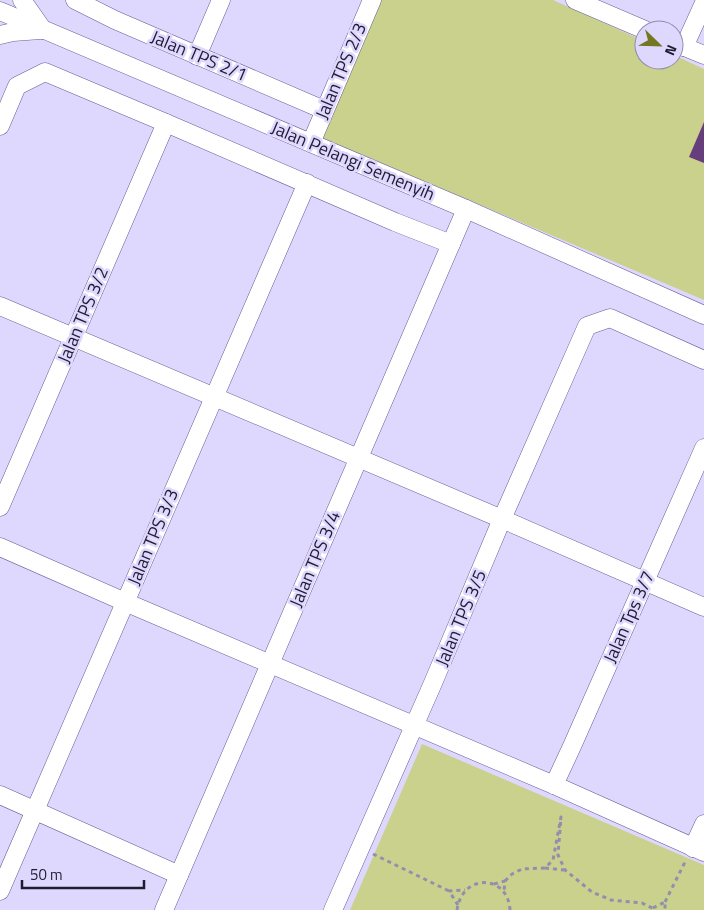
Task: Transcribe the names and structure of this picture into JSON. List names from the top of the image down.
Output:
{
  "streets": {
    "street": [
      "Jalan TPS 2/1",
      "Jalan TPS 2/3",
      "Jalan Pelangi Semenyih",
      "Jalan TPS 3/2",
      "Jalan TPS 3/3",
      "Jalan TPS 3/4",
      "Jalan Tps 3/7",
      "Jalan TPS 3/5"
    ]
  },
  "crossings": [
    ["Jalan TPS 2/1", "Jalan TPS 2/3"],
    ["Jalan TPS 2/3", "Jalan Pelangi Semenyih"],
    ["Jalan Pelangi Semenyih", "Jalan TPS 3/4"]
  ],
  "scale_bar": "50 m",
  "north": "bottom right"
}
